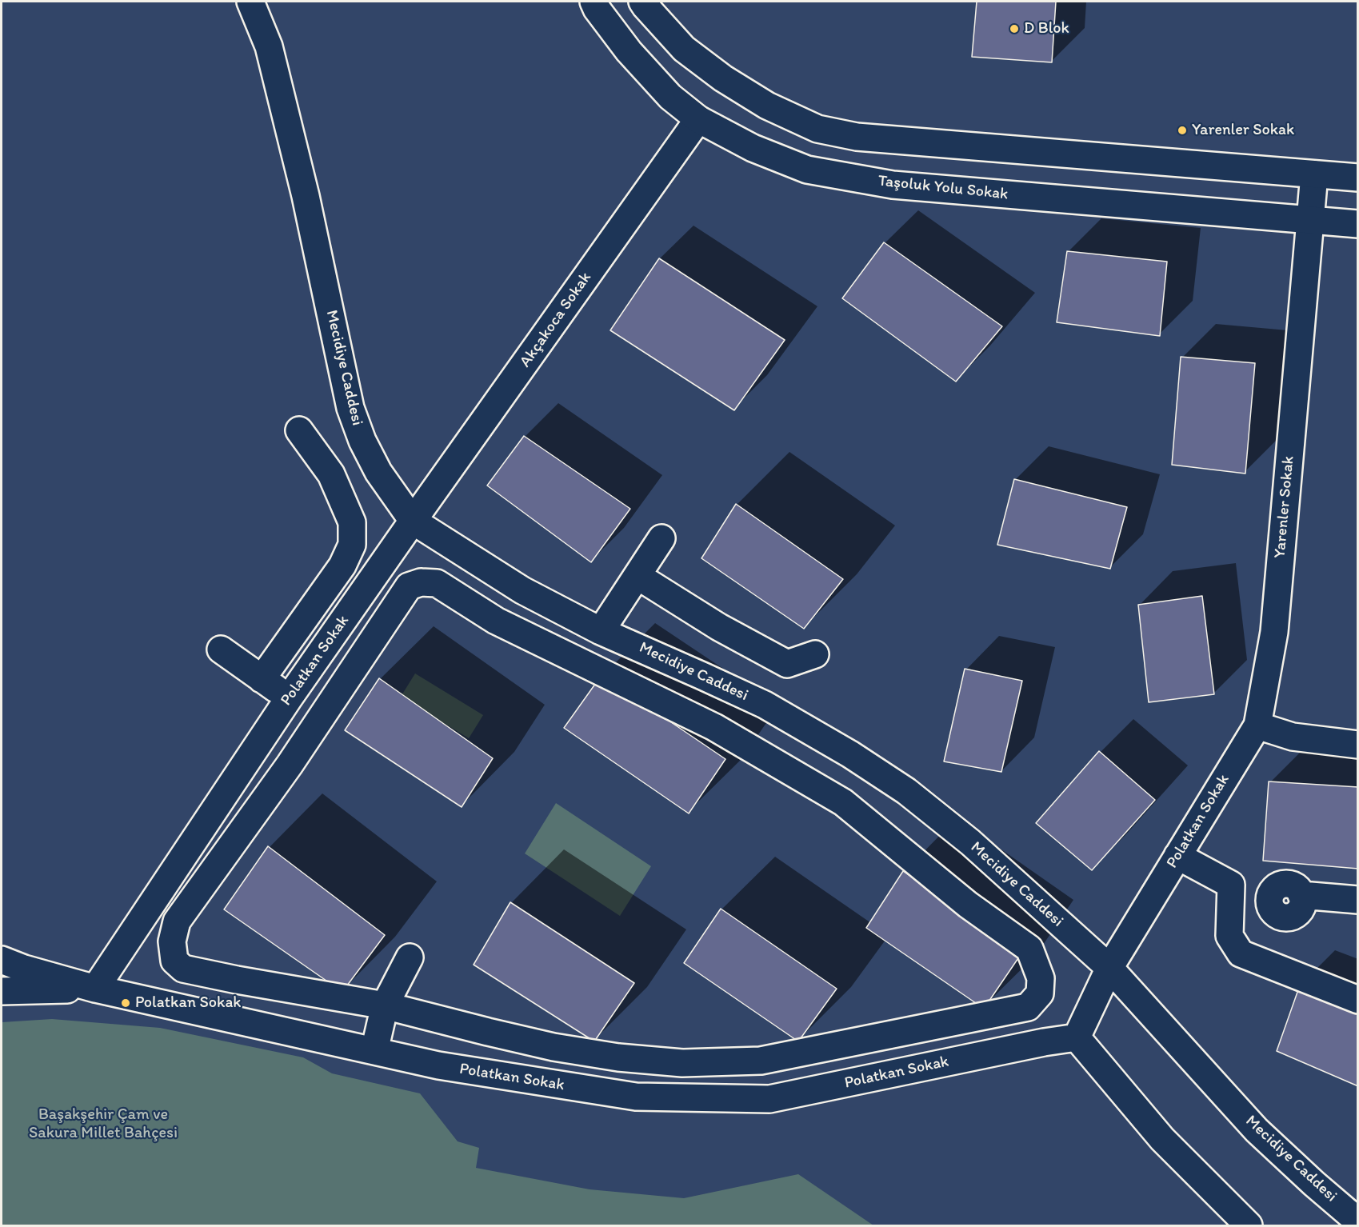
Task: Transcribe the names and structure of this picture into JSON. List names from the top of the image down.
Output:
{
  "streets": {
    "street": [
      "Taşoluk Yolu Sokak",
      "Akçakoca Sokak",
      "Mecidiye Caddesi",
      "Yarenler Sokak",
      "Polatkan Sokak"
    ]
  },
  "crossings": [
    ["Taşoluk Yolu Sokak", "Akçakoca Sokak"],
    ["Taşoluk Yolu Sokak", "Yarenler Sokak"],
    ["Akçakoca Sokak", "Mecidiye Caddesi"],
    ["Akçakoca Sokak", "Polatkan Sokak"],
    ["Mecidiye Caddesi", "Polatkan Sokak"],
    ["Yarenler Sokak", "Polatkan Sokak"]
  ],
  "parks": ["Başakşehir Çam ve Sakura Millet Bahçesi"],
  "places": ["D Blok", "Yarenler Sokak", "Polatkan Sokak"]
}
